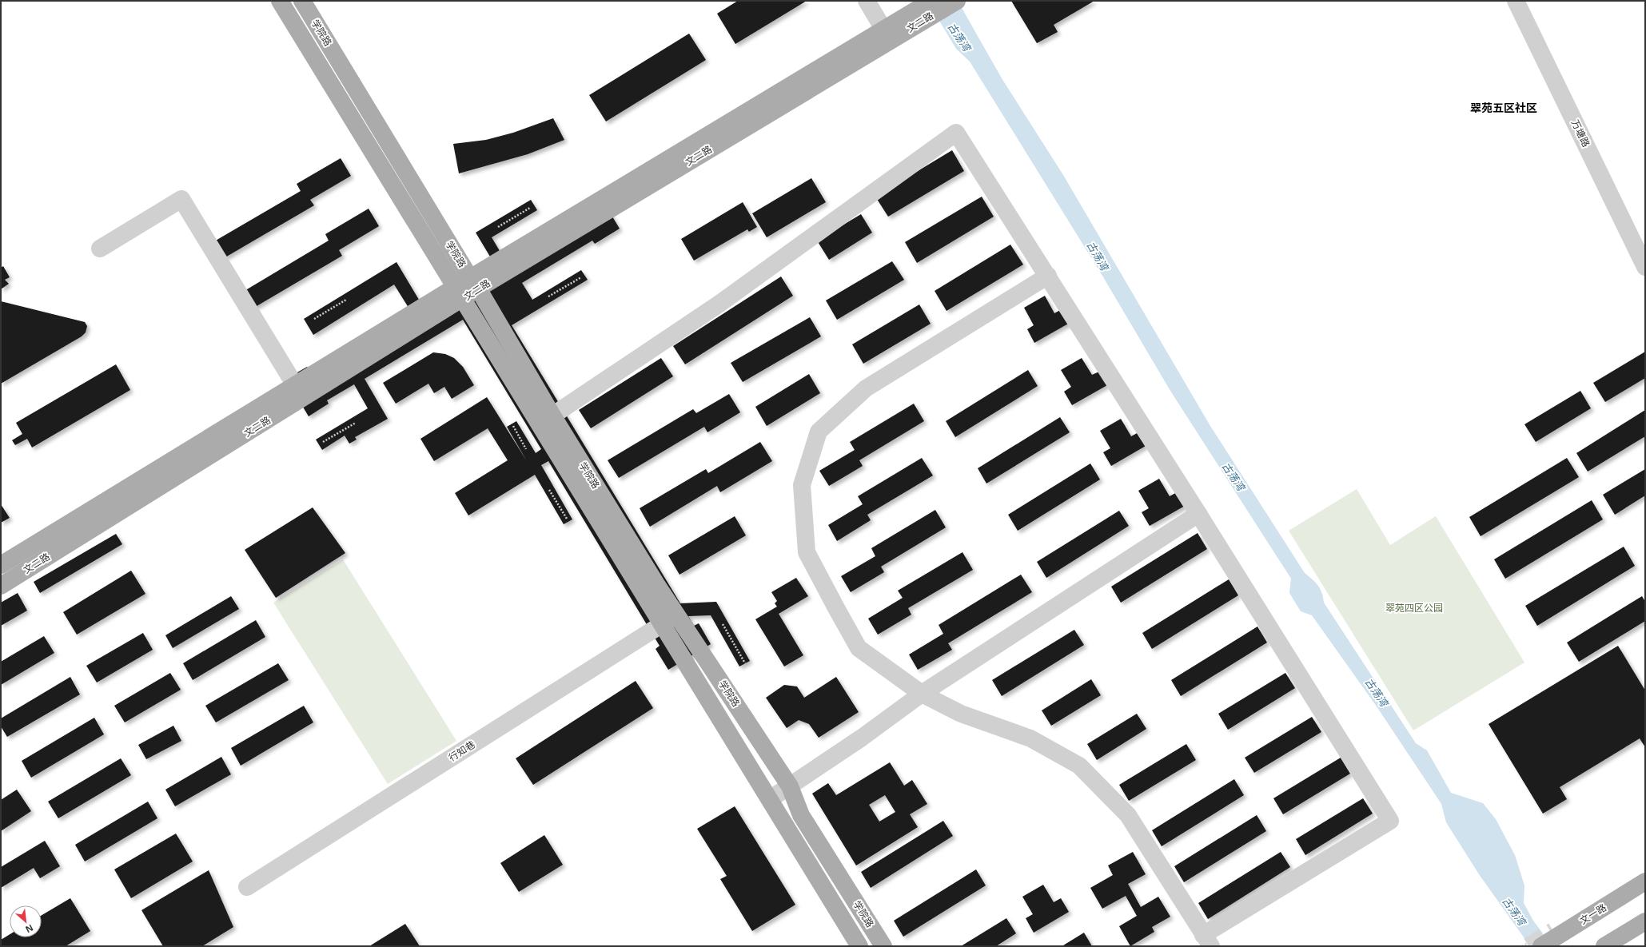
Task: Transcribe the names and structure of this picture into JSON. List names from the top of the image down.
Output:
{
  "streets": {
    "main road": ["文二路", "学院路", "文一路"],
    "street": ["万塘路", "行知巷"]
  },
  "crossings": [
    ["文二路", "学院路"],
    ["学院路", "行知巷"]
  ],
  "districts": ["翠苑五区社区"],
  "water": ["古荡湾"],
  "parks": ["翠苑四区公园"],
  "north": "bottom right"
}
